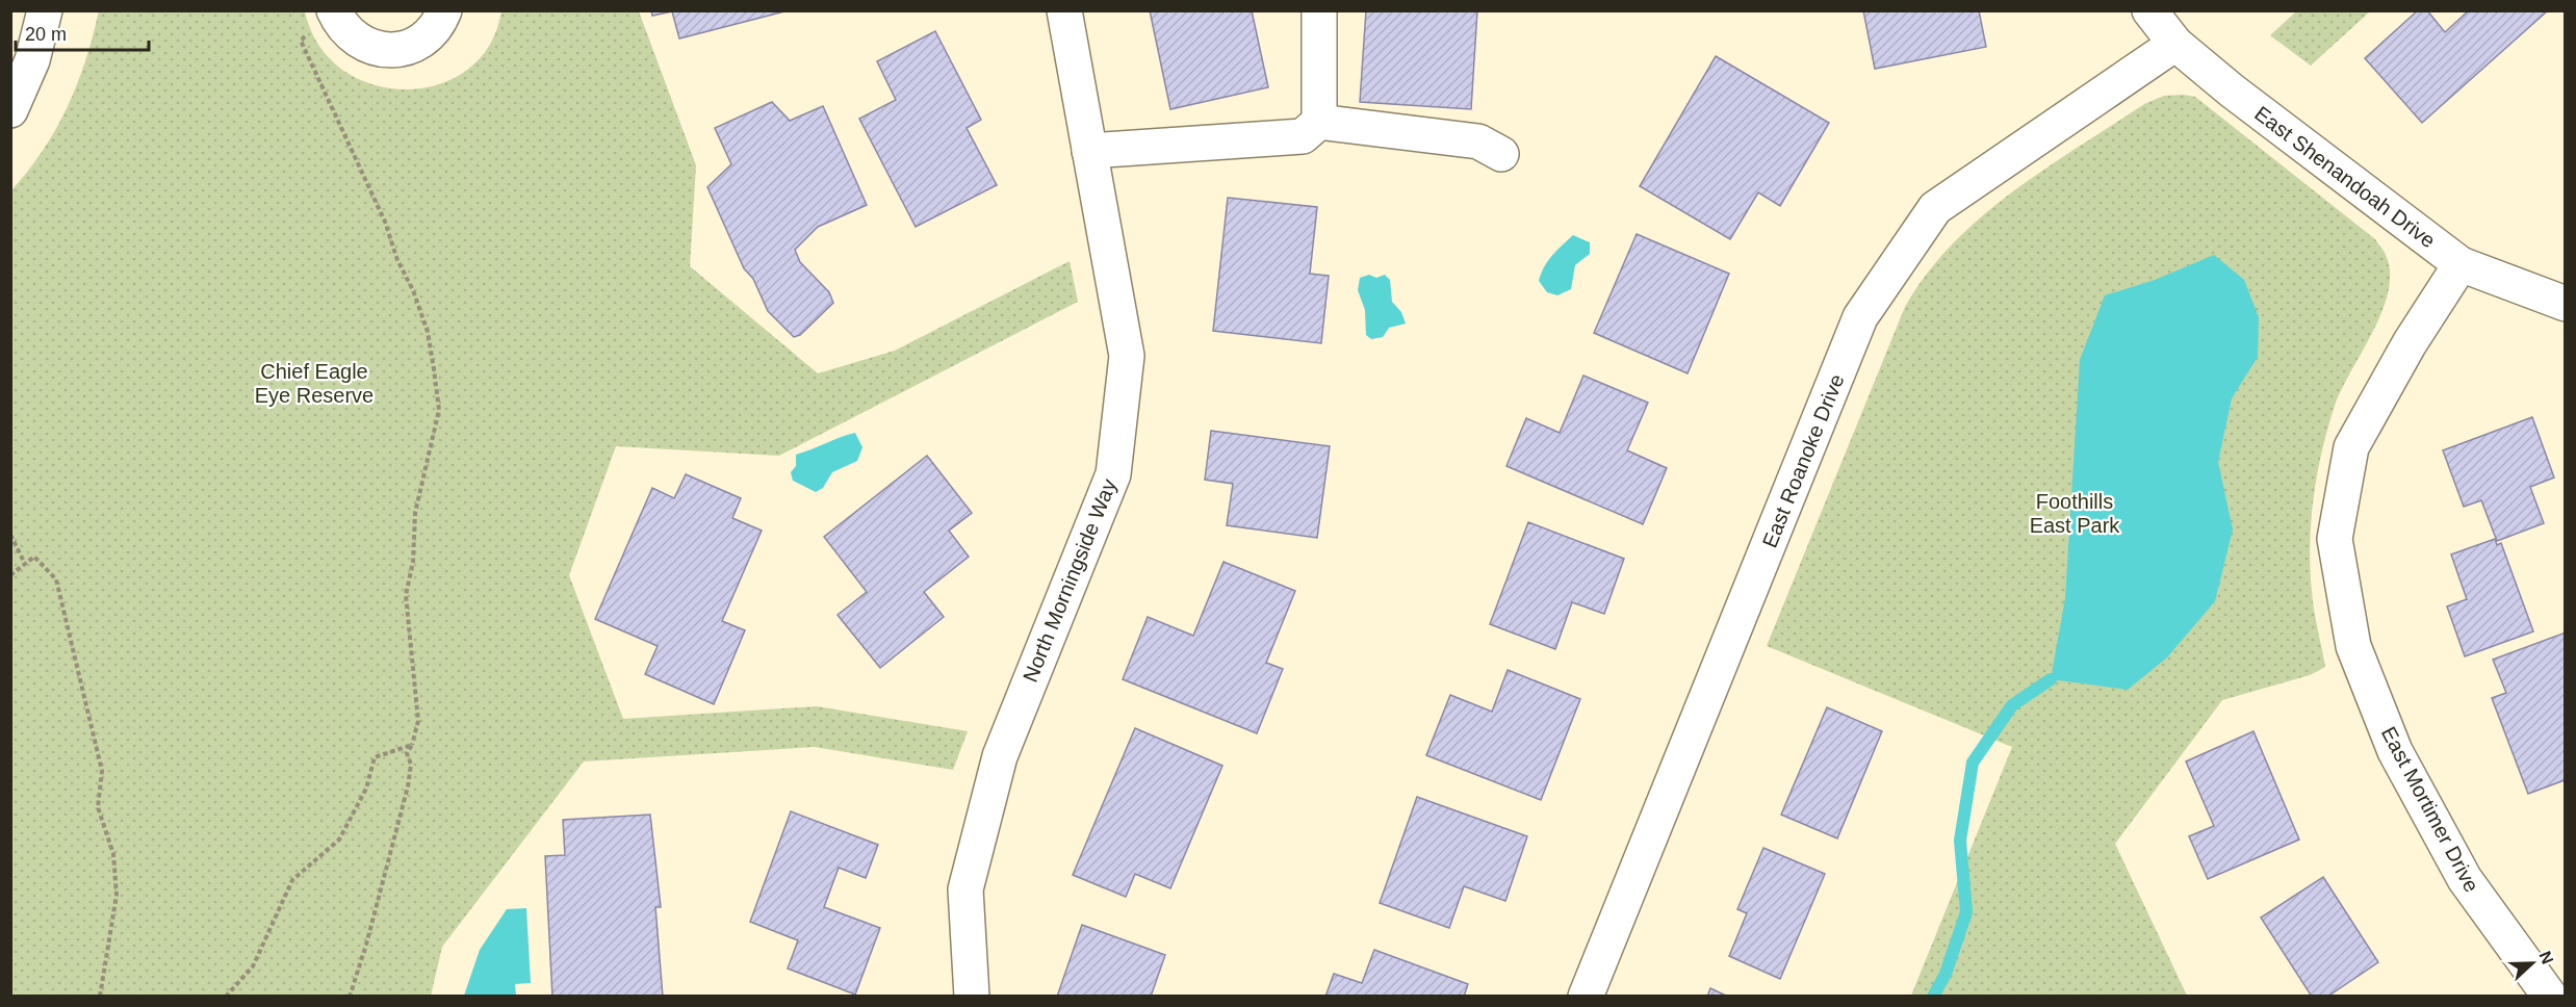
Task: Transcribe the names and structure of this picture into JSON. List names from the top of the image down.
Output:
{
  "streets": {
    "street": [
      "East Shenandoah Drive",
      "East Roanoke Drive",
      "North Morningside Way",
      "East Mortimer Drive"
    ]
  },
  "crossings": [
    ["East Shenandoah Drive", "East Roanoke Drive"],
    ["East Shenandoah Drive", "East Mortimer Drive"]
  ],
  "parks": ["Chief Eagle Eye Reserve", "Foothills East Park"],
  "scale_bar": "20 m",
  "north": "right"
}
